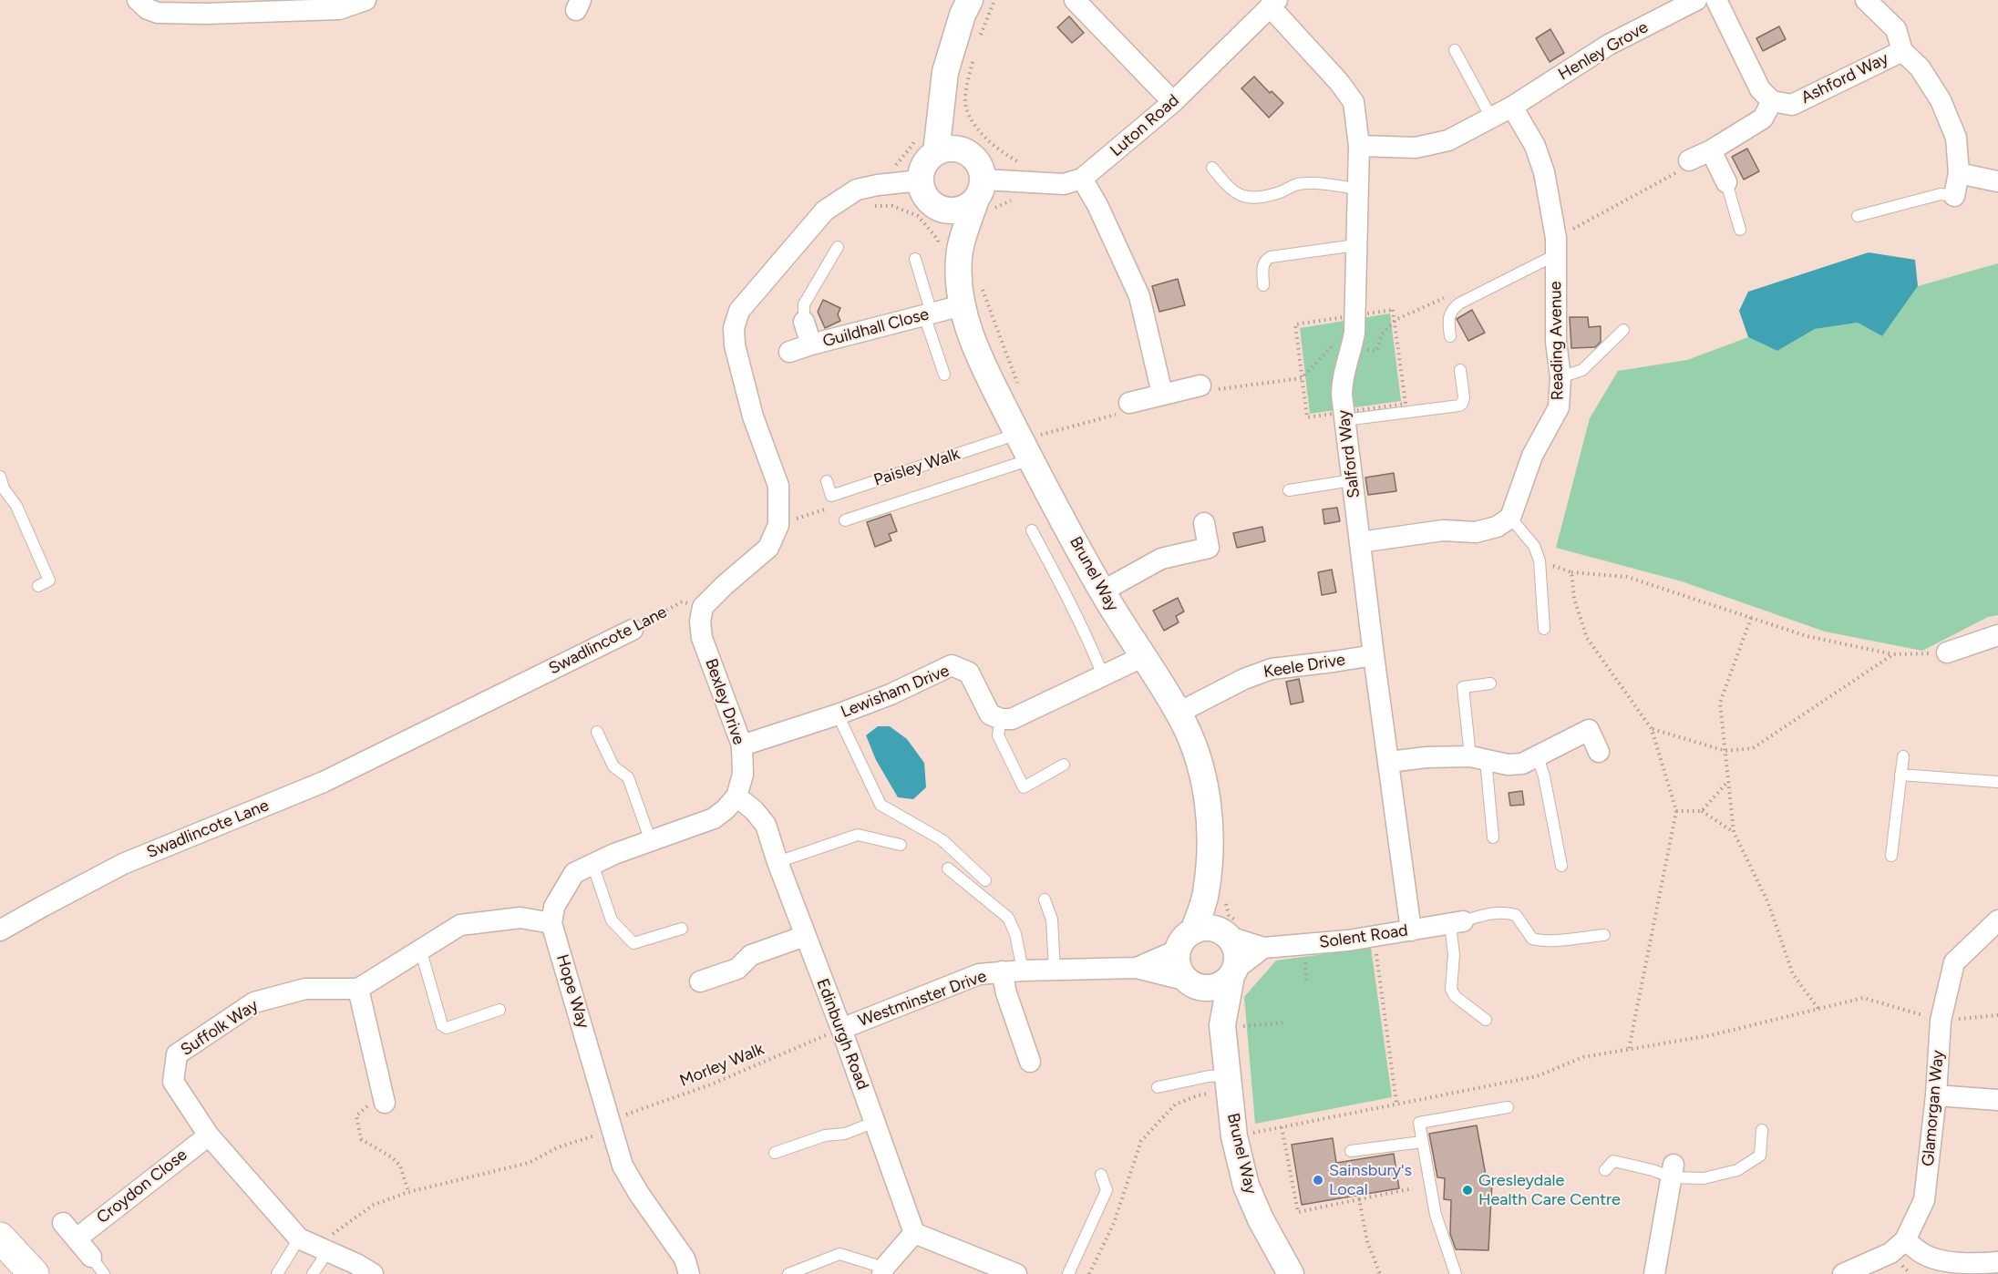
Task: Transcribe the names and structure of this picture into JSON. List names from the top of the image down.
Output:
{
  "streets": {
    "street": [
      "Henley Grove",
      "Ashford Way",
      "Luton Road",
      "Guildhall Close",
      "Reading Avenue",
      "Salford Way",
      "Brunel Way",
      "Swadlincote Lane",
      "Keele Drive",
      "Lewisham Drive",
      "Bexley Drive",
      "Solent Road",
      "Hope Way",
      "Westminster Drive",
      "Suffolk Way",
      "Edinburgh Road",
      "Glamorgan Way",
      "Croydon Close"
    ],
    "lane": ["Paisley Walk"],
    "path": ["Morley Walk"]
  },
  "crossings": [
    ["Henley Grove", "Reading Avenue"],
    ["Henley Grove", "Salford Way"],
    ["Luton Road", "Salford Way"],
    ["Luton Road", "Brunel Way"],
    ["Guildhall Close", "Brunel Way"],
    ["Salford Way", "Keele Drive"],
    ["Salford Way", "Solent Road"],
    ["Paisley Walk", "Brunel Way"],
    ["Brunel Way", "Keele Drive"],
    ["Brunel Way", "Solent Road"],
    ["Brunel Way", "Westminster Drive"],
    ["Swadlincote Lane", "Bexley Drive"],
    ["Lewisham Drive", "Bexley Drive"],
    ["Bexley Drive", "Edinburgh Road"],
    ["Solent Road", "Westminster Drive"],
    ["Hope Way", "Morley Walk"],
    ["Westminster Drive", "Edinburgh Road"],
    ["Westminster Drive", "Morley Walk"],
    ["Suffolk Way", "Morley Walk"],
    ["Suffolk Way", "Croydon Close"],
    ["Edinburgh Road", "Morley Walk"]
  ],
  "places": ["Sainsbury's Local", "Gresleydale Health Care Centre"]
}
